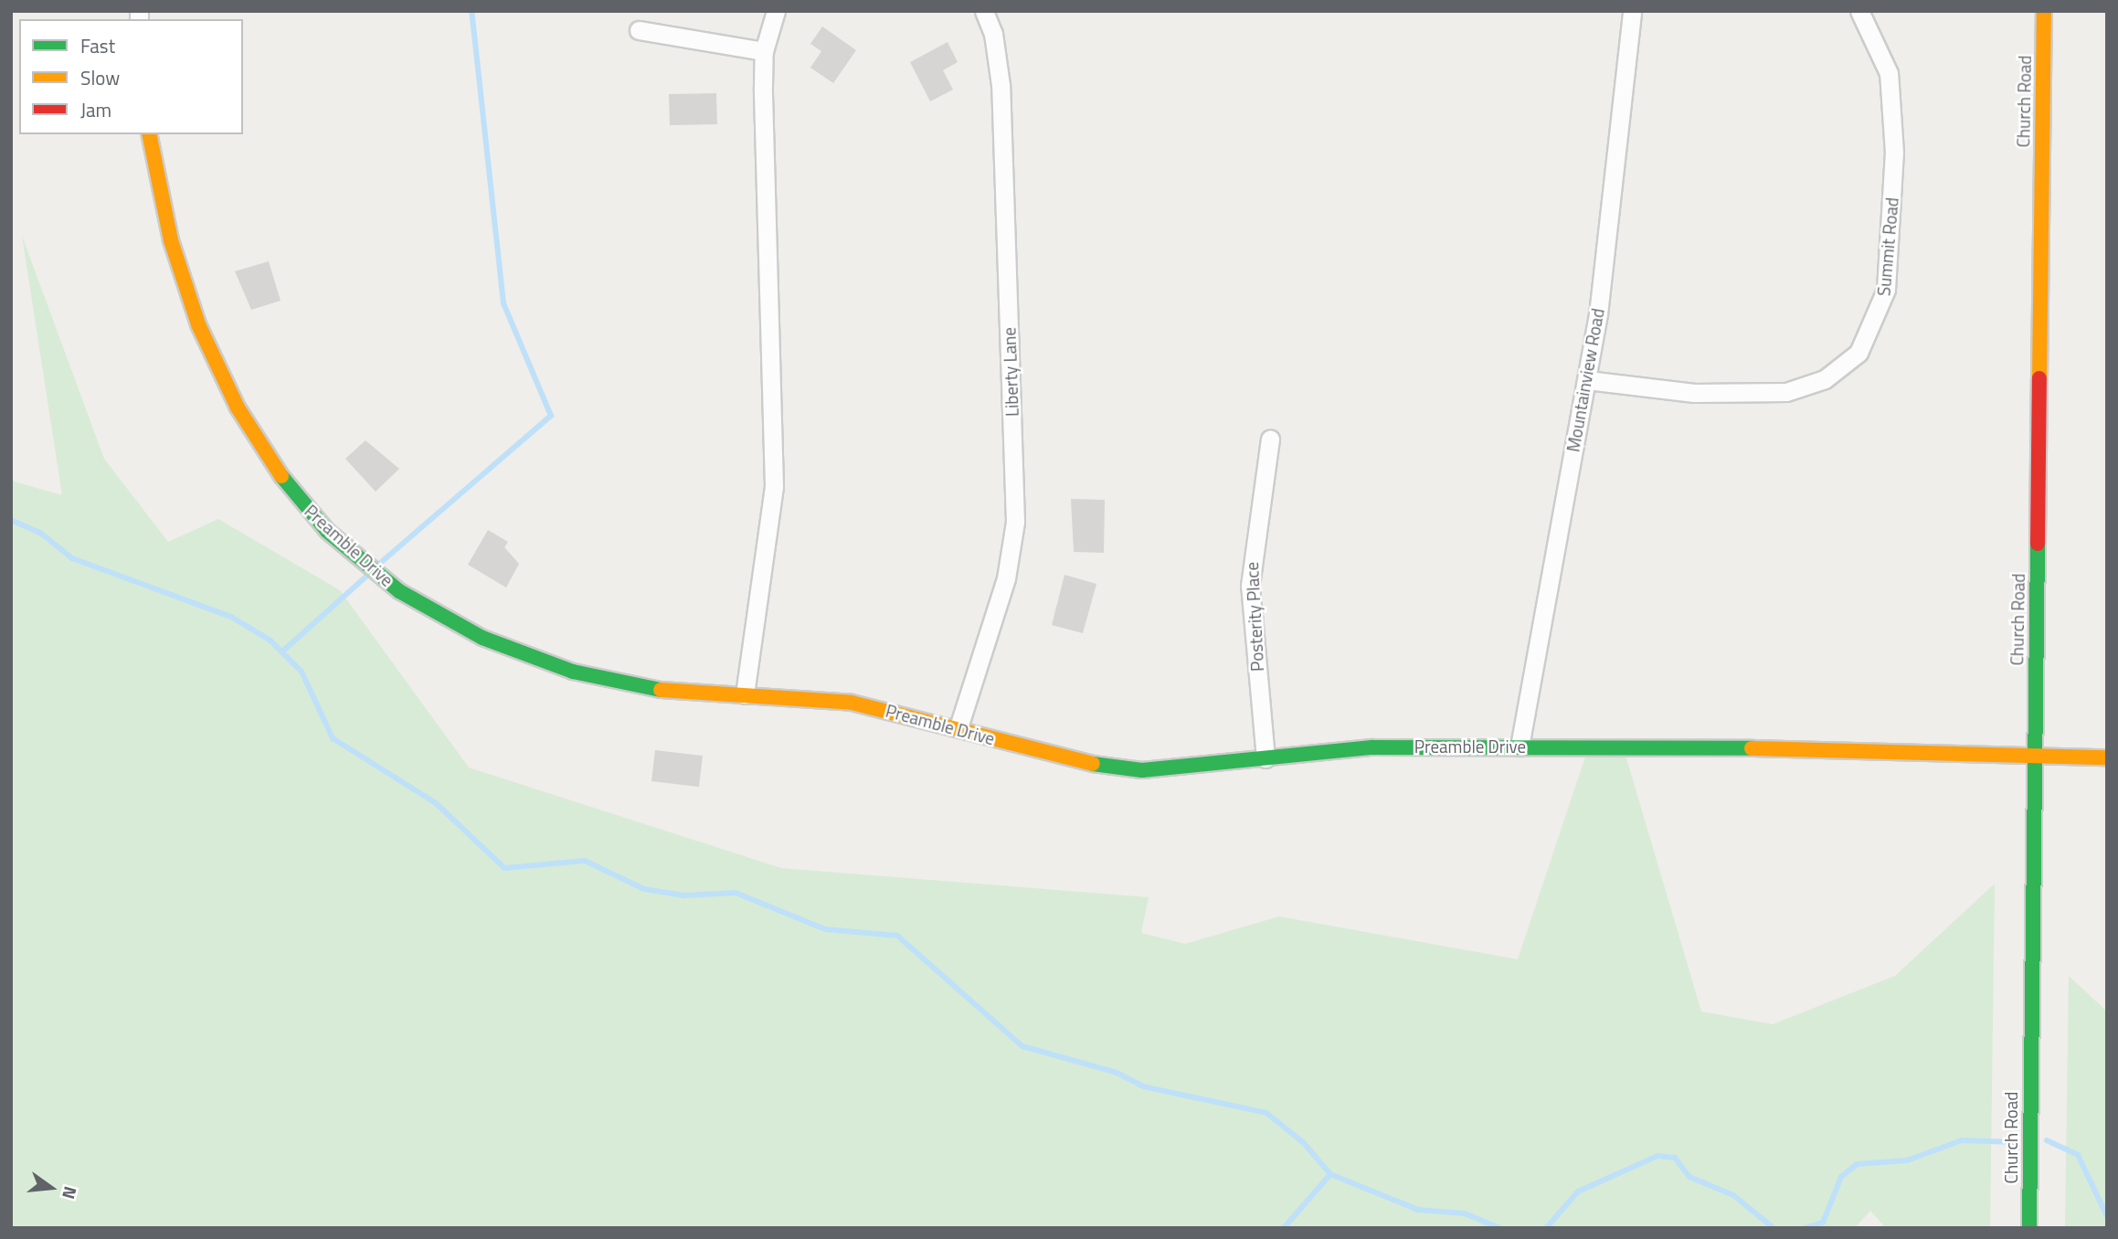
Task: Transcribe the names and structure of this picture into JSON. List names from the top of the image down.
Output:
{
  "streets": {
    "street": [
      "Church Road",
      "Summit Road",
      "Liberty Lane",
      "Mountainview Road",
      "Preamble Drive",
      "Posterity Place"
    ]
  },
  "crossings": [
    ["Church Road", "Preamble Drive"],
    ["Summit Road", "Mountainview Road"],
    ["Liberty Lane", "Preamble Drive"],
    ["Mountainview Road", "Preamble Drive"],
    ["Preamble Drive", "Posterity Place"]
  ],
  "legend": ["Fast", "Slow", "Jam"],
  "north": "right"
}
